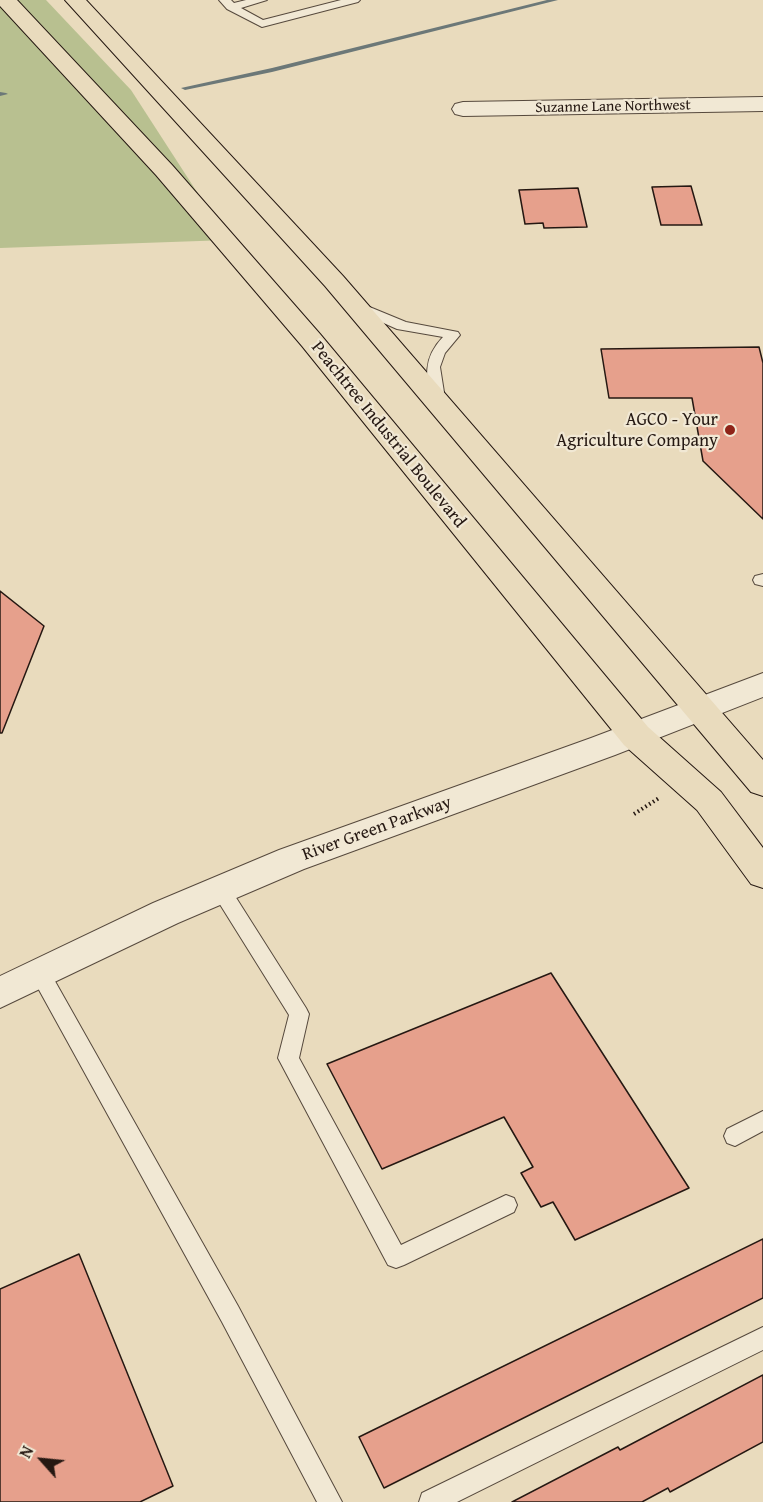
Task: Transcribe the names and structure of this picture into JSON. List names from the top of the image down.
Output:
{
  "streets": {
    "highway": ["Peachtree Industrial Boulevard"],
    "street": ["Suzanne Lane Northwest", "River Green Parkway"]
  },
  "crossings": [
    ["Peachtree Industrial Boulevard", "River Green Parkway"]
  ],
  "places": ["AGCO - Your Agriculture Company"],
  "north": "top left"
}
